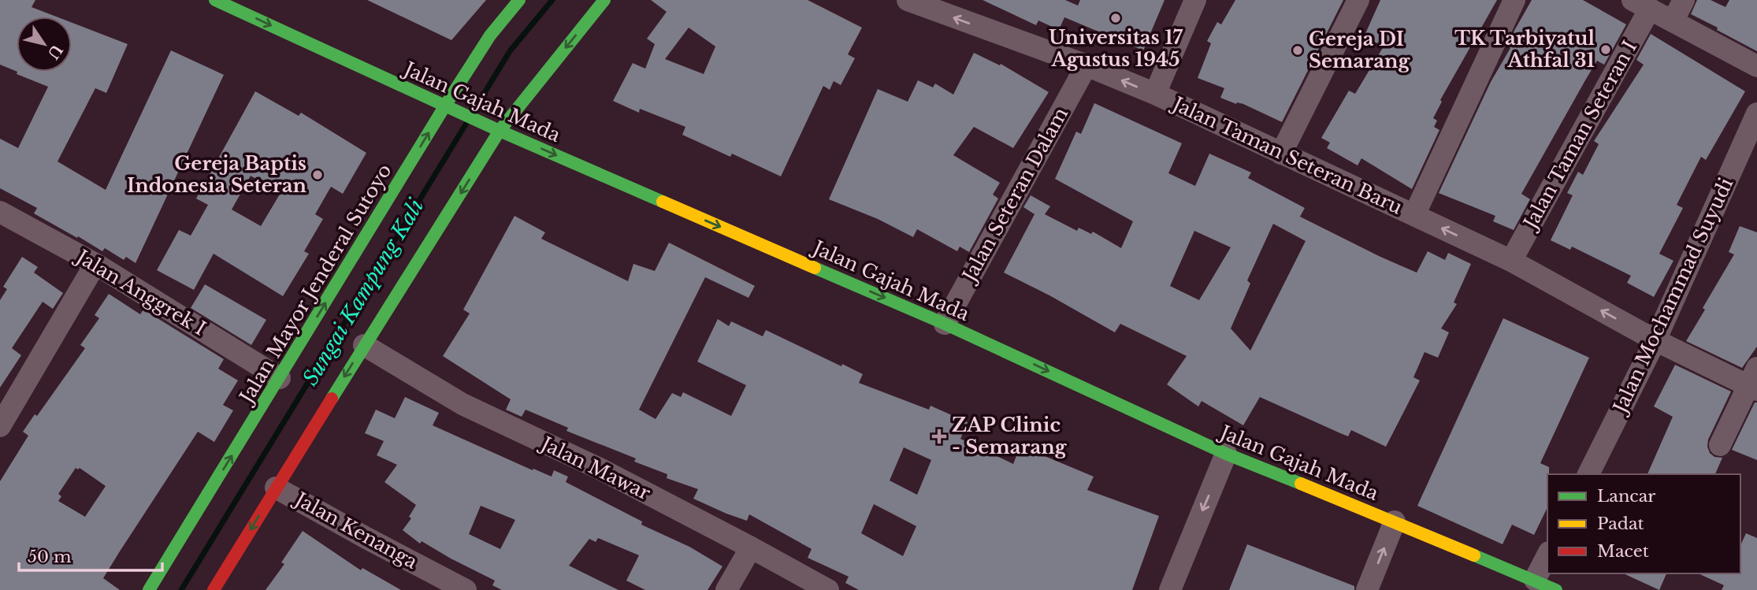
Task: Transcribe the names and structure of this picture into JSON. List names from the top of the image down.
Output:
{
  "streets": {
    "main road": ["Jalan Gajah Mada", "Jalan Mayor Jenderal Sutoyo"],
    "street": [
      "Jalan Taman Seteran I",
      "Jalan Taman Seteran Baru",
      "Jalan Seteran Dalam",
      "Jalan Anggrek I",
      "Jalan Mochammad Suyudi",
      "Jalan Mawar",
      "Jalan Kenanga"
    ]
  },
  "crossings": [
    ["Jalan Gajah Mada", "Jalan Seteran Dalam"],
    ["Jalan Gajah Mada", "Jalan Mayor Jenderal Sutoyo"],
    ["Jalan Taman Seteran I", "Jalan Taman Seteran Baru"],
    ["Jalan Taman Seteran Baru", "Jalan Seteran Dalam"],
    ["Jalan Taman Seteran Baru", "Jalan Mochammad Suyudi"],
    ["Jalan Mayor Jenderal Sutoyo", "Jalan Anggrek I"]
  ],
  "one_way": ["Jalan Gajah Mada", "Jalan Taman Seteran Baru"],
  "water": ["Sungai Kampung Kali"],
  "places": {
    "other": [
      "Universitas 17 Agustus 1945",
      "TK Tarbiyatul Athfal 31",
      "Gereja DI Semarang",
      "Gereja Baptis Indonesia Seteran"
    ],
    "health": ["ZAP Clinic - Semarang"]
  },
  "legend": ["Lancar", "Padat", "Macet"],
  "scale_bar": "50 m",
  "north": "bottom right"
}
